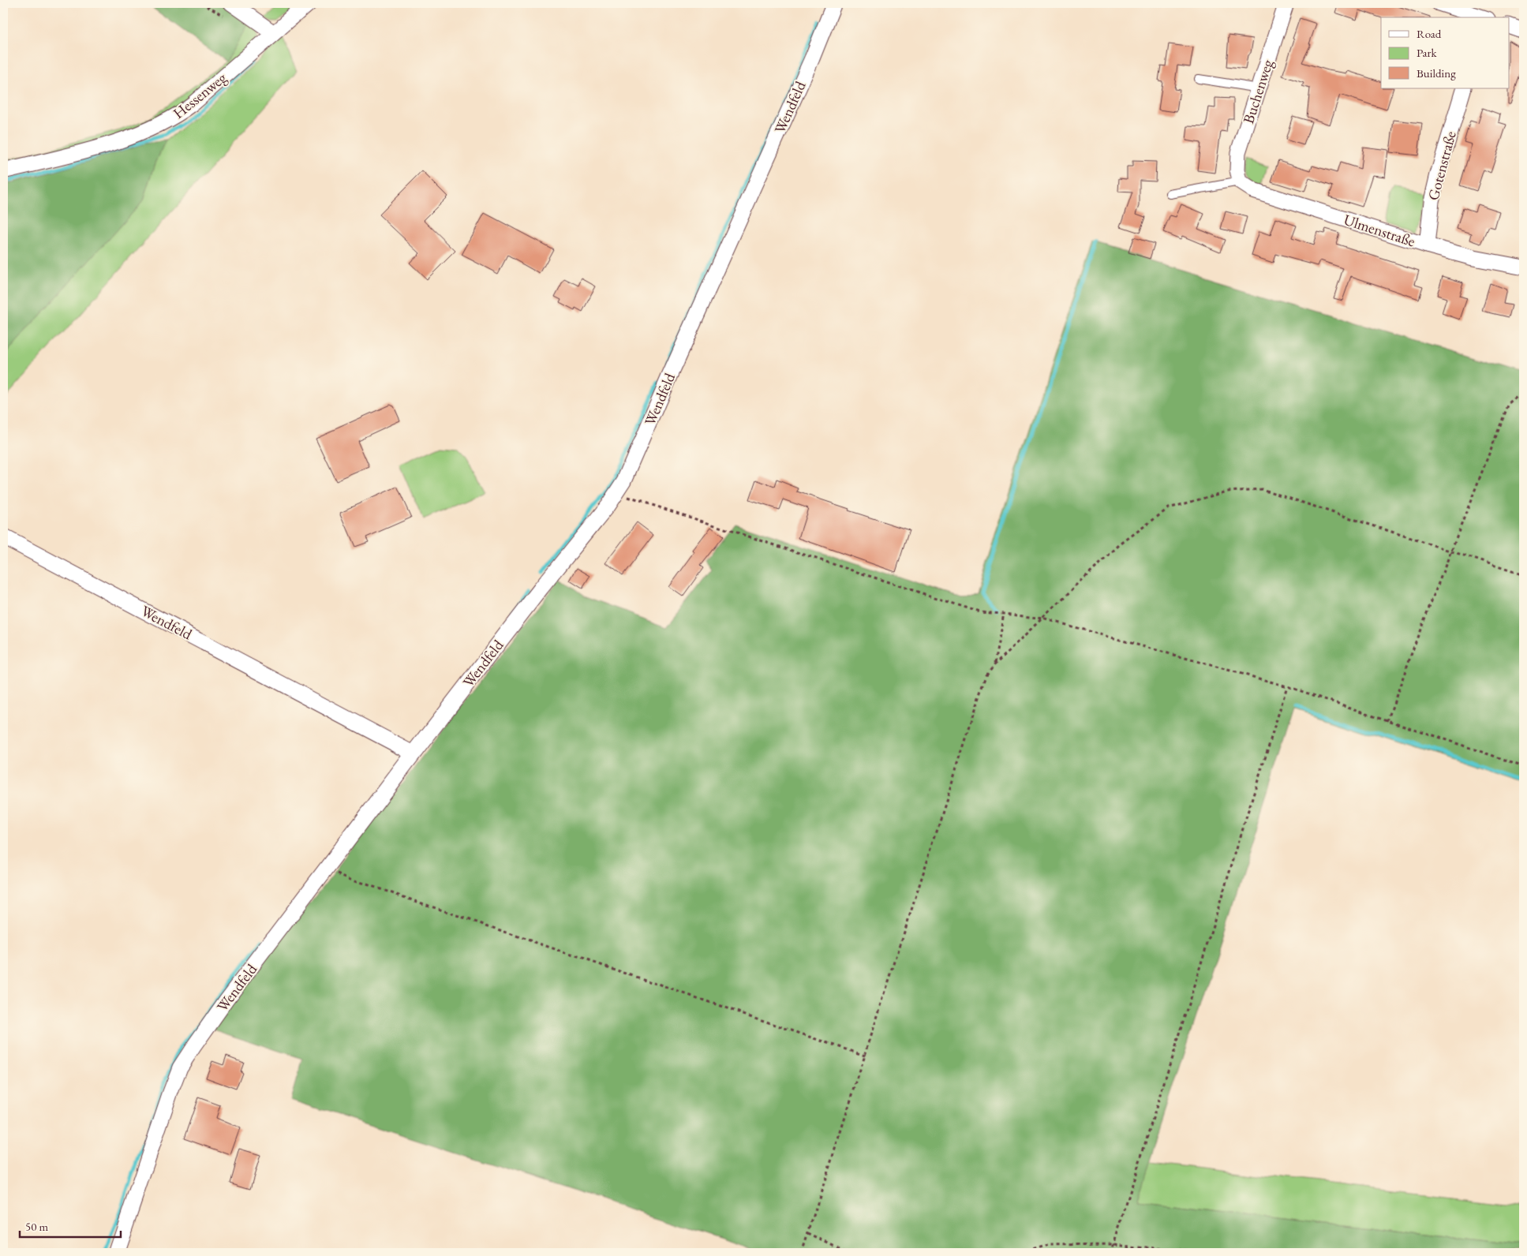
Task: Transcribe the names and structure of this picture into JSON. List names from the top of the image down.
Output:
{
  "streets": {
    "street": [
      "Buchenweg",
      "Hessenweg",
      "Wendfeld",
      "Gotenstraße",
      "Ulmenstraße"
    ]
  },
  "crossings": [
    ["Buchenweg", "Ulmenstraße"],
    ["Gotenstraße", "Ulmenstraße"]
  ],
  "legend": ["Road", "Park", "Building"],
  "scale_bar": "50 m"
}
